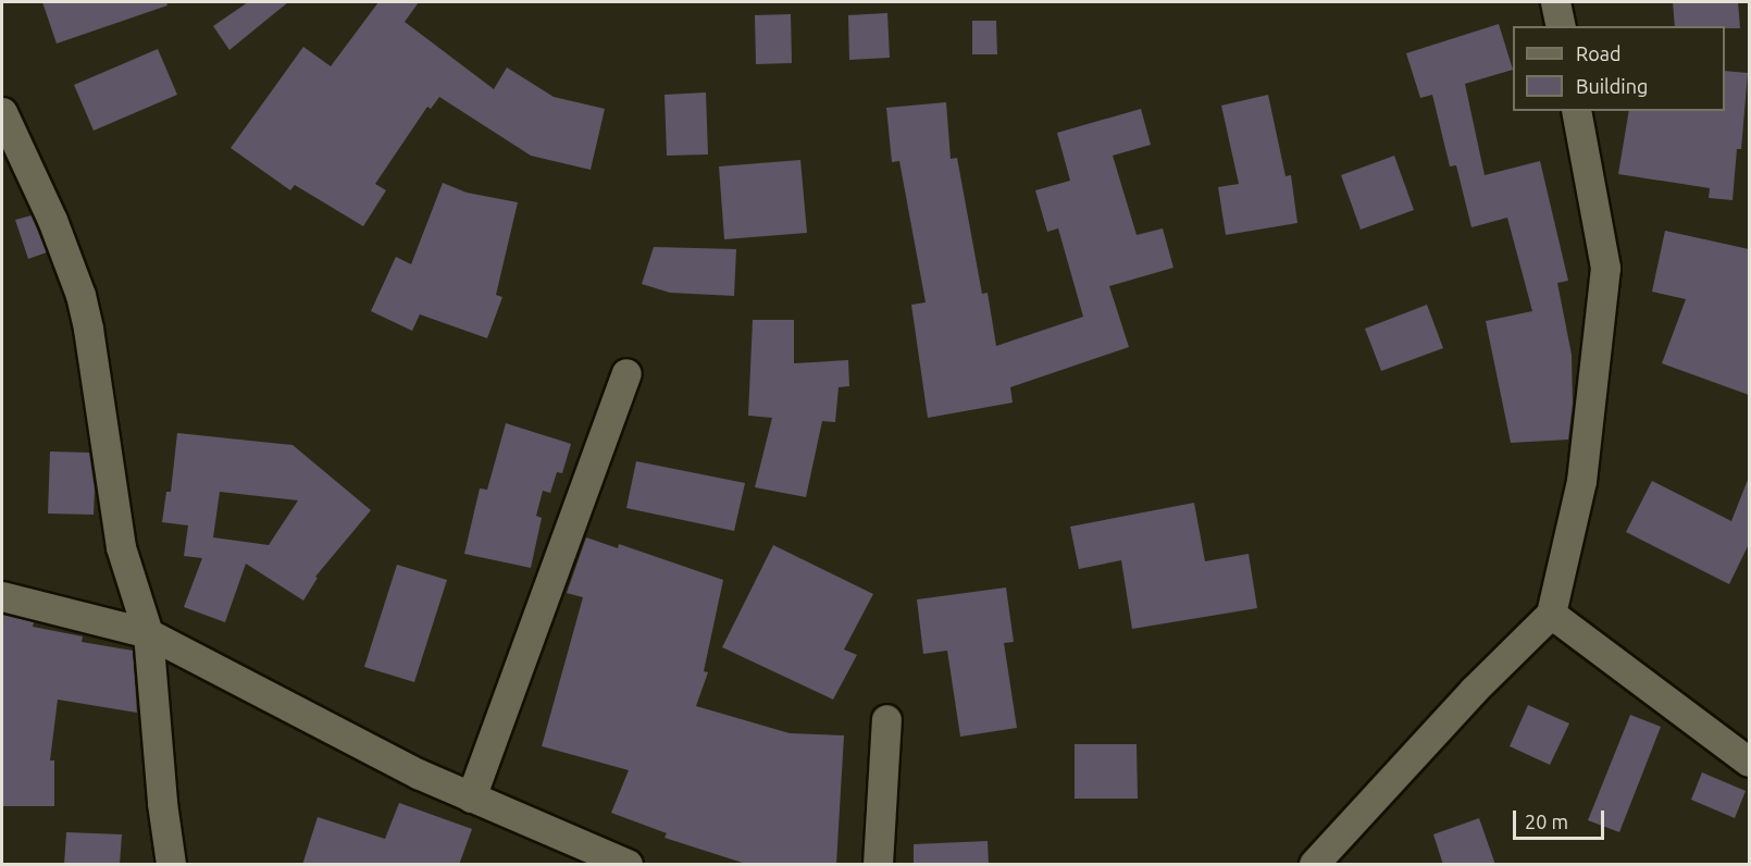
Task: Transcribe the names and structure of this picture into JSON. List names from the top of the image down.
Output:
{
  "legend": ["Road", "Building"],
  "scale_bar": "20 m"
}
